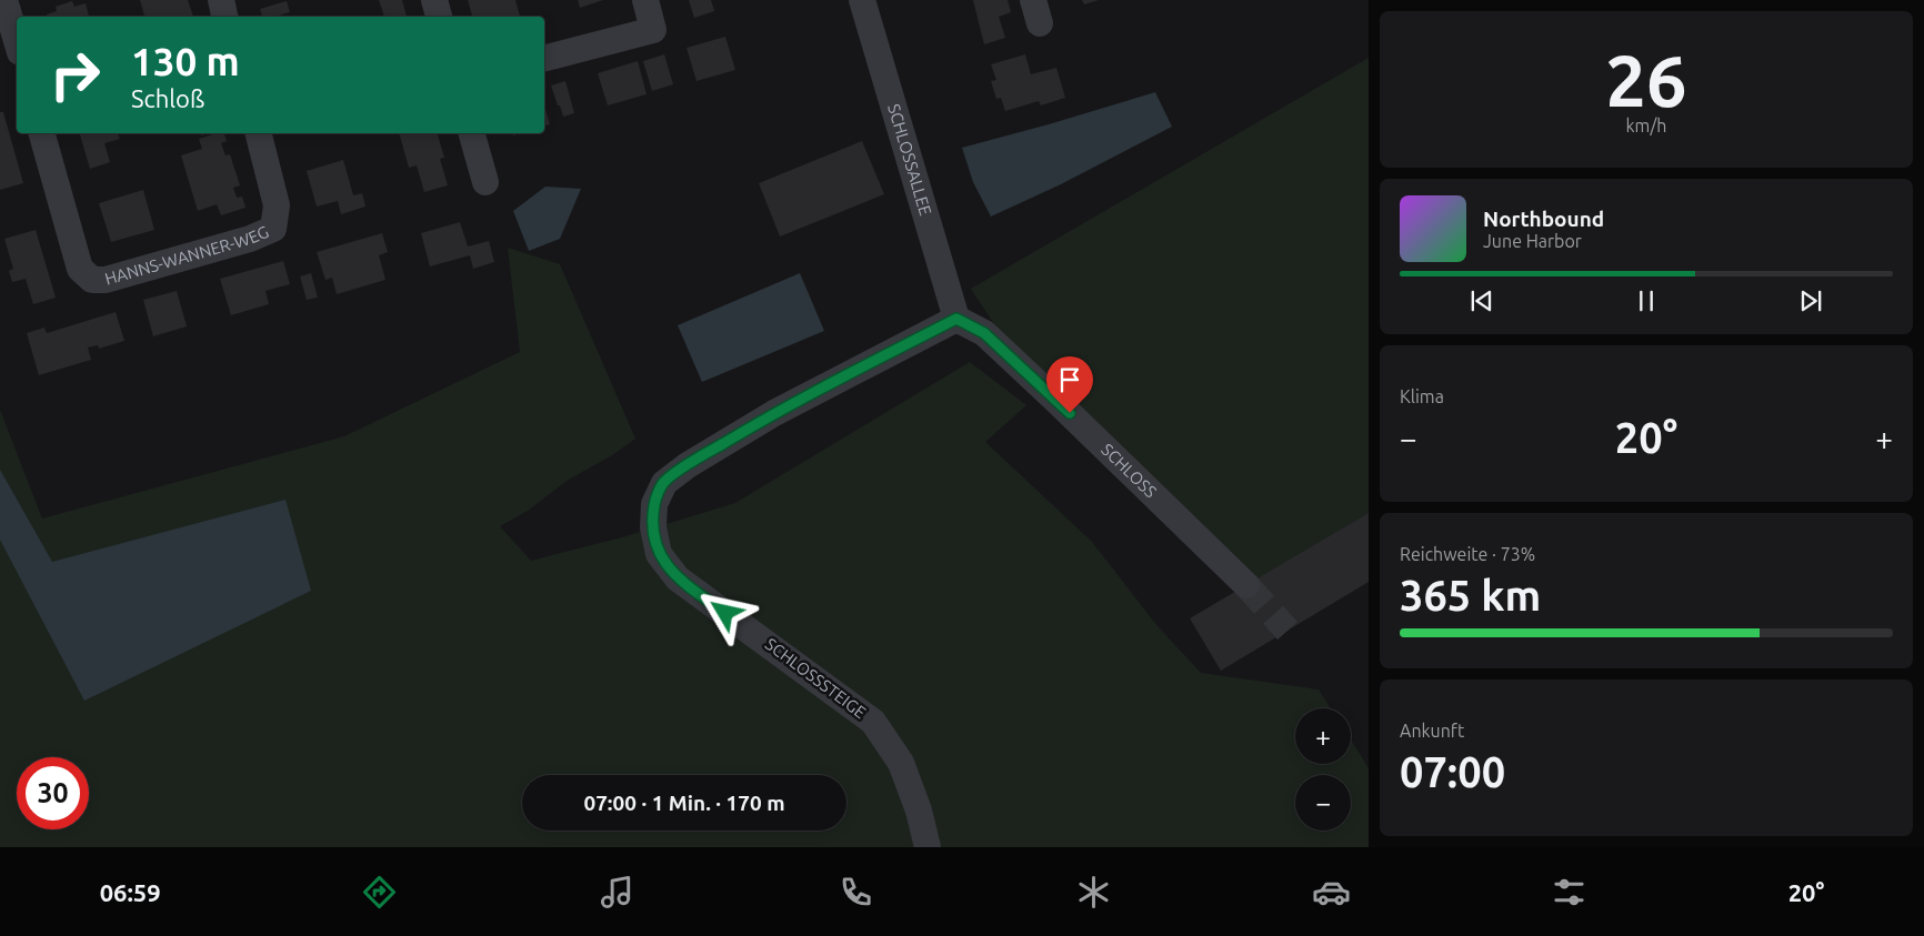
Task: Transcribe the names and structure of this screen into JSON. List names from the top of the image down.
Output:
{
  "streets": {
    "street": [
      "SCHLOSSALLEE",
      "HANNS-WANNER-WEG",
      "SCHLOSS",
      "SCHLOSSSTEIGE"
    ]
  },
  "crossings": [
    ["SCHLOSSALLEE", "SCHLOSS"],
    ["SCHLOSSALLEE", "SCHLOSSSTEIGE"],
    ["SCHLOSS", "SCHLOSSSTEIGE"]
  ],
  "page": {
    "tile": [
      ["26", "km/h"],
      "Klima",
      ["Reichweite · 73%", "365 km"],
      ["Ankunft", "07:00"]
    ],
    "turn": ["130 m", "Schloß"],
    "song": ["Northbound", "June Harbor"],
    "heat": ["−", "20°", "+"],
    "map_buttons": ["+", "−"],
    "limit": "30",
    "trip": "07:00 · 1 Min. · 170 m",
    "tabs": ["06:59", "20°"]
  }
}
